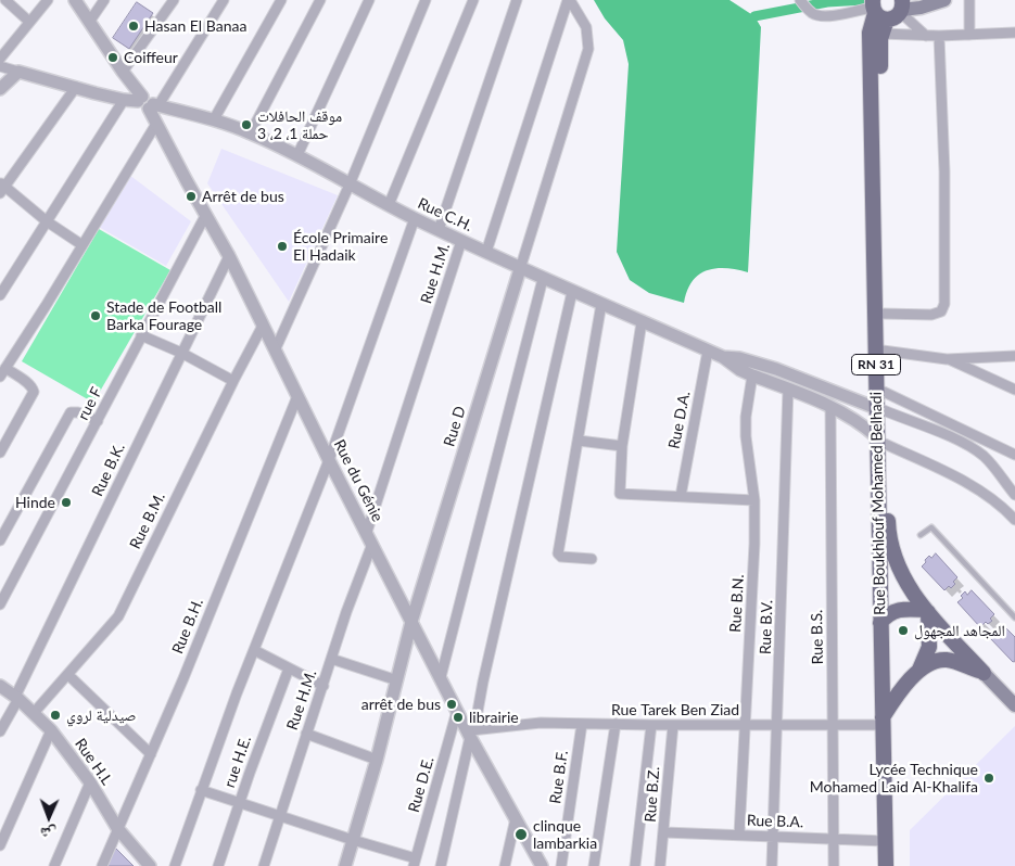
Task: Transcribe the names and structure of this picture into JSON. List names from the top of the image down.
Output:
{
  "streets": {
    "main road": ["RN 31", "Rue Boukhlouf Mohamed Belhadi"],
    "street": [
      "Rue C.H.",
      "Rue H.M.",
      "rue F",
      "Rue D.A.",
      "Rue D",
      "Rue B.K.",
      "Rue du Génie",
      "Rue B.M.",
      "Rue B.N.",
      "Rue B.H.",
      "Rue B.V.",
      "Rue B.S.",
      "Rue Tarek Ben Ziad",
      "Rue H.L",
      "rue H.E.",
      "Rue B.F.",
      "Rue D.E.",
      "Rue B.Z.",
      "Rue B.A."
    ]
  },
  "crossings": [
    ["Rue C.H.", "Rue H.M."],
    ["Rue C.H.", "Rue D.A."],
    ["Rue C.H.", "Rue D"],
    ["Rue C.H.", "Rue du Génie"],
    ["Rue C.H.", "Rue Boukhlouf Mohamed Belhadi"],
    ["Rue C.H.", "Rue B.N."],
    ["Rue C.H.", "Rue B.V."],
    ["Rue C.H.", "Rue B.S."],
    ["Rue H.M.", "Rue du Génie"],
    ["rue F", "Rue du Génie"],
    ["Rue D", "Rue du Génie"],
    ["Rue B.K.", "Rue du Génie"],
    ["Rue B.K.", "Rue H.L"],
    ["Rue du Génie", "Rue B.M."],
    ["Rue du Génie", "Rue B.H."],
    ["Rue du Génie", "Rue Tarek Ben Ziad"],
    ["Rue du Génie", "Rue D.E."],
    ["Rue Boukhlouf Mohamed Belhadi", "Rue Tarek Ben Ziad"],
    ["Rue Boukhlouf Mohamed Belhadi", "Rue B.A."],
    ["Rue B.M.", "Rue H.L"],
    ["Rue B.N.", "Rue Tarek Ben Ziad"],
    ["Rue B.N.", "Rue B.A."],
    ["Rue B.H.", "Rue H.L"],
    ["Rue B.V.", "Rue Tarek Ben Ziad"],
    ["Rue B.V.", "Rue B.A."],
    ["Rue B.S.", "Rue Tarek Ben Ziad"],
    ["Rue B.S.", "Rue B.A."],
    ["Rue Tarek Ben Ziad", "Rue B.F."],
    ["Rue Tarek Ben Ziad", "Rue B.Z."],
    ["Rue B.Z.", "Rue B.A."]
  ],
  "places": [
    "Hasan El Banaa",
    "Coiffeur",
    "موقف الحافلات حملة 1، 2، 3",
    "Arrêt de bus",
    "École Primaire El Hadaik",
    "Stade de Football Barka Fourage",
    "Hinde",
    "المجاهد المجهول",
    "arrêt de bus",
    "صيدلية لروي",
    "librairie",
    "Lycée Technique Mohamed Laid Al-Khalifa",
    "clinque lambarkia"
  ],
  "north": "bottom"
}
